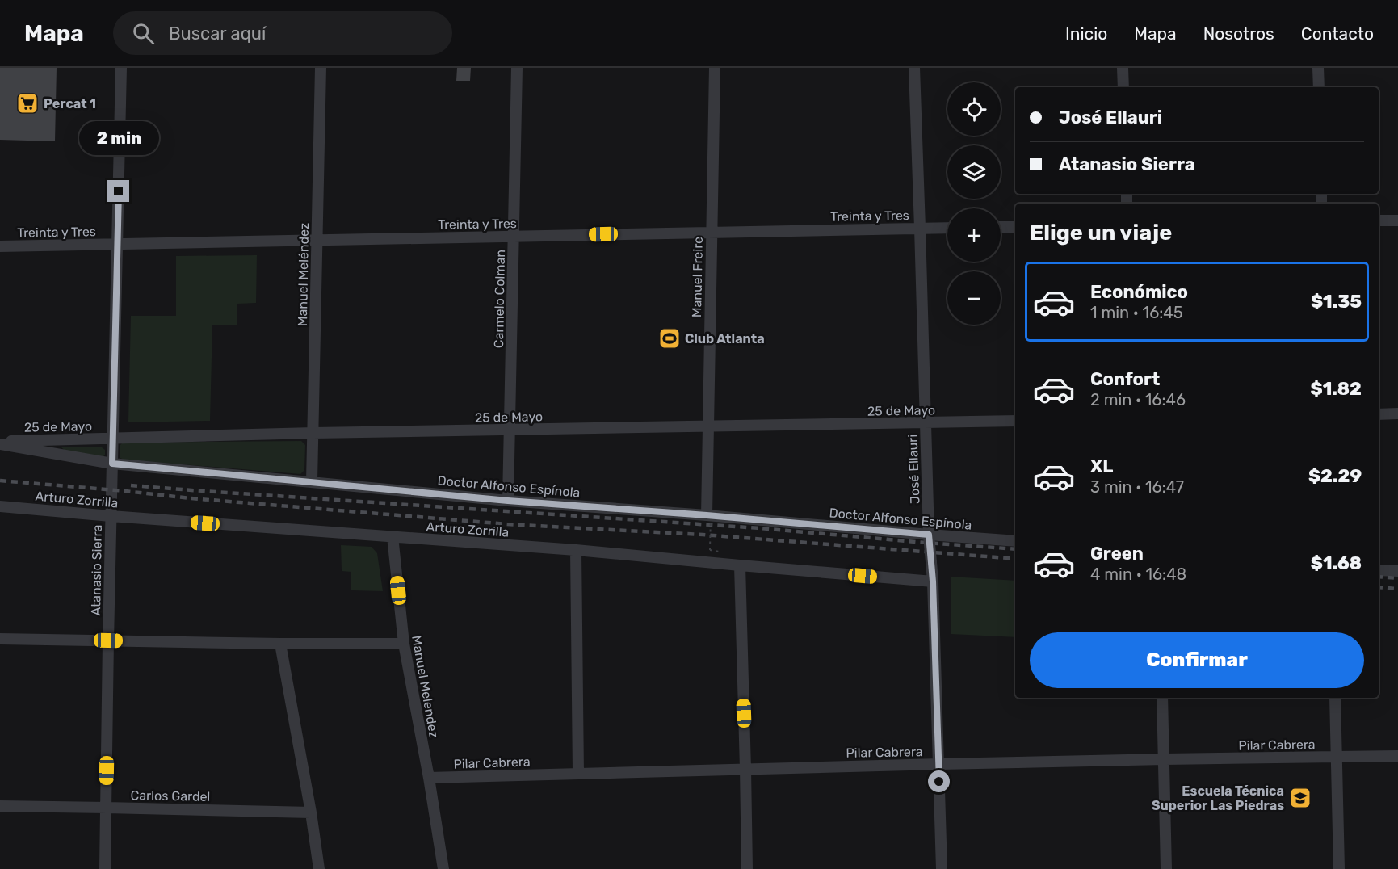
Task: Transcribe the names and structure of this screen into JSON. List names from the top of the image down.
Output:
{
  "streets": {
    "street": [
      "Treinta y Tres",
      "Manuel Meléndez",
      "Manuel Freire",
      "Carmelo Colman",
      "25 de Mayo",
      "José Ellauri",
      "Doctor Alfonso Espínola",
      "Arturo Zorrilla",
      "Atanasio Sierra",
      "Manuel Melendez",
      "Pilar Cabrera",
      "Carlos Gardel"
    ]
  },
  "crossings": [
    ["Treinta y Tres", "Manuel Meléndez"],
    ["Treinta y Tres", "Manuel Freire"],
    ["Treinta y Tres", "Carmelo Colman"],
    ["Treinta y Tres", "José Ellauri"],
    ["Treinta y Tres", "Atanasio Sierra"],
    ["Manuel Meléndez", "25 de Mayo"],
    ["Manuel Meléndez", "Doctor Alfonso Espínola"],
    ["Manuel Freire", "25 de Mayo"],
    ["Manuel Freire", "Doctor Alfonso Espínola"],
    ["Carmelo Colman", "25 de Mayo"],
    ["Carmelo Colman", "Doctor Alfonso Espínola"],
    ["25 de Mayo", "José Ellauri"],
    ["25 de Mayo", "Doctor Alfonso Espínola"],
    ["25 de Mayo", "Atanasio Sierra"],
    ["José Ellauri", "Doctor Alfonso Espínola"],
    ["José Ellauri", "Arturo Zorrilla"],
    ["José Ellauri", "Pilar Cabrera"],
    ["Doctor Alfonso Espínola", "Atanasio Sierra"],
    ["Arturo Zorrilla", "Atanasio Sierra"],
    ["Arturo Zorrilla", "Manuel Melendez"],
    ["Atanasio Sierra", "Carlos Gardel"],
    ["Manuel Melendez", "Pilar Cabrera"]
  ],
  "places": {
    "supermarket": ["Percat 1"],
    "sports": ["Club Atlanta"],
    "school or university": ["Escuela Técnica Superior Las Piedras"]
  },
  "page": {
    "header": "Mapa",
    "search": "Buscar aquí",
    "nav": [
      "Inicio",
      "Mapa",
      "Nosotros",
      "Contacto"
    ],
    "map_buttons": ["+", "−"],
    "banner": ["José Ellauri", "Atanasio Sierra"],
    "bubble": "2 min",
    "heading": "Elige un viaje",
    "list": [
      {
        "name": "Económico",
        "note": "1 min · 16:45",
        "value": "$1.35"
      },
      {
        "name": "Confort",
        "note": "2 min · 16:46",
        "value": "$1.82"
      },
      {
        "name": "XL",
        "note": "3 min · 16:47",
        "value": "$2.29"
      },
      {
        "name": "Green",
        "note": "4 min · 16:48",
        "value": "$1.68"
      }
    ],
    "buttons": "Confirmar"
  }
}
